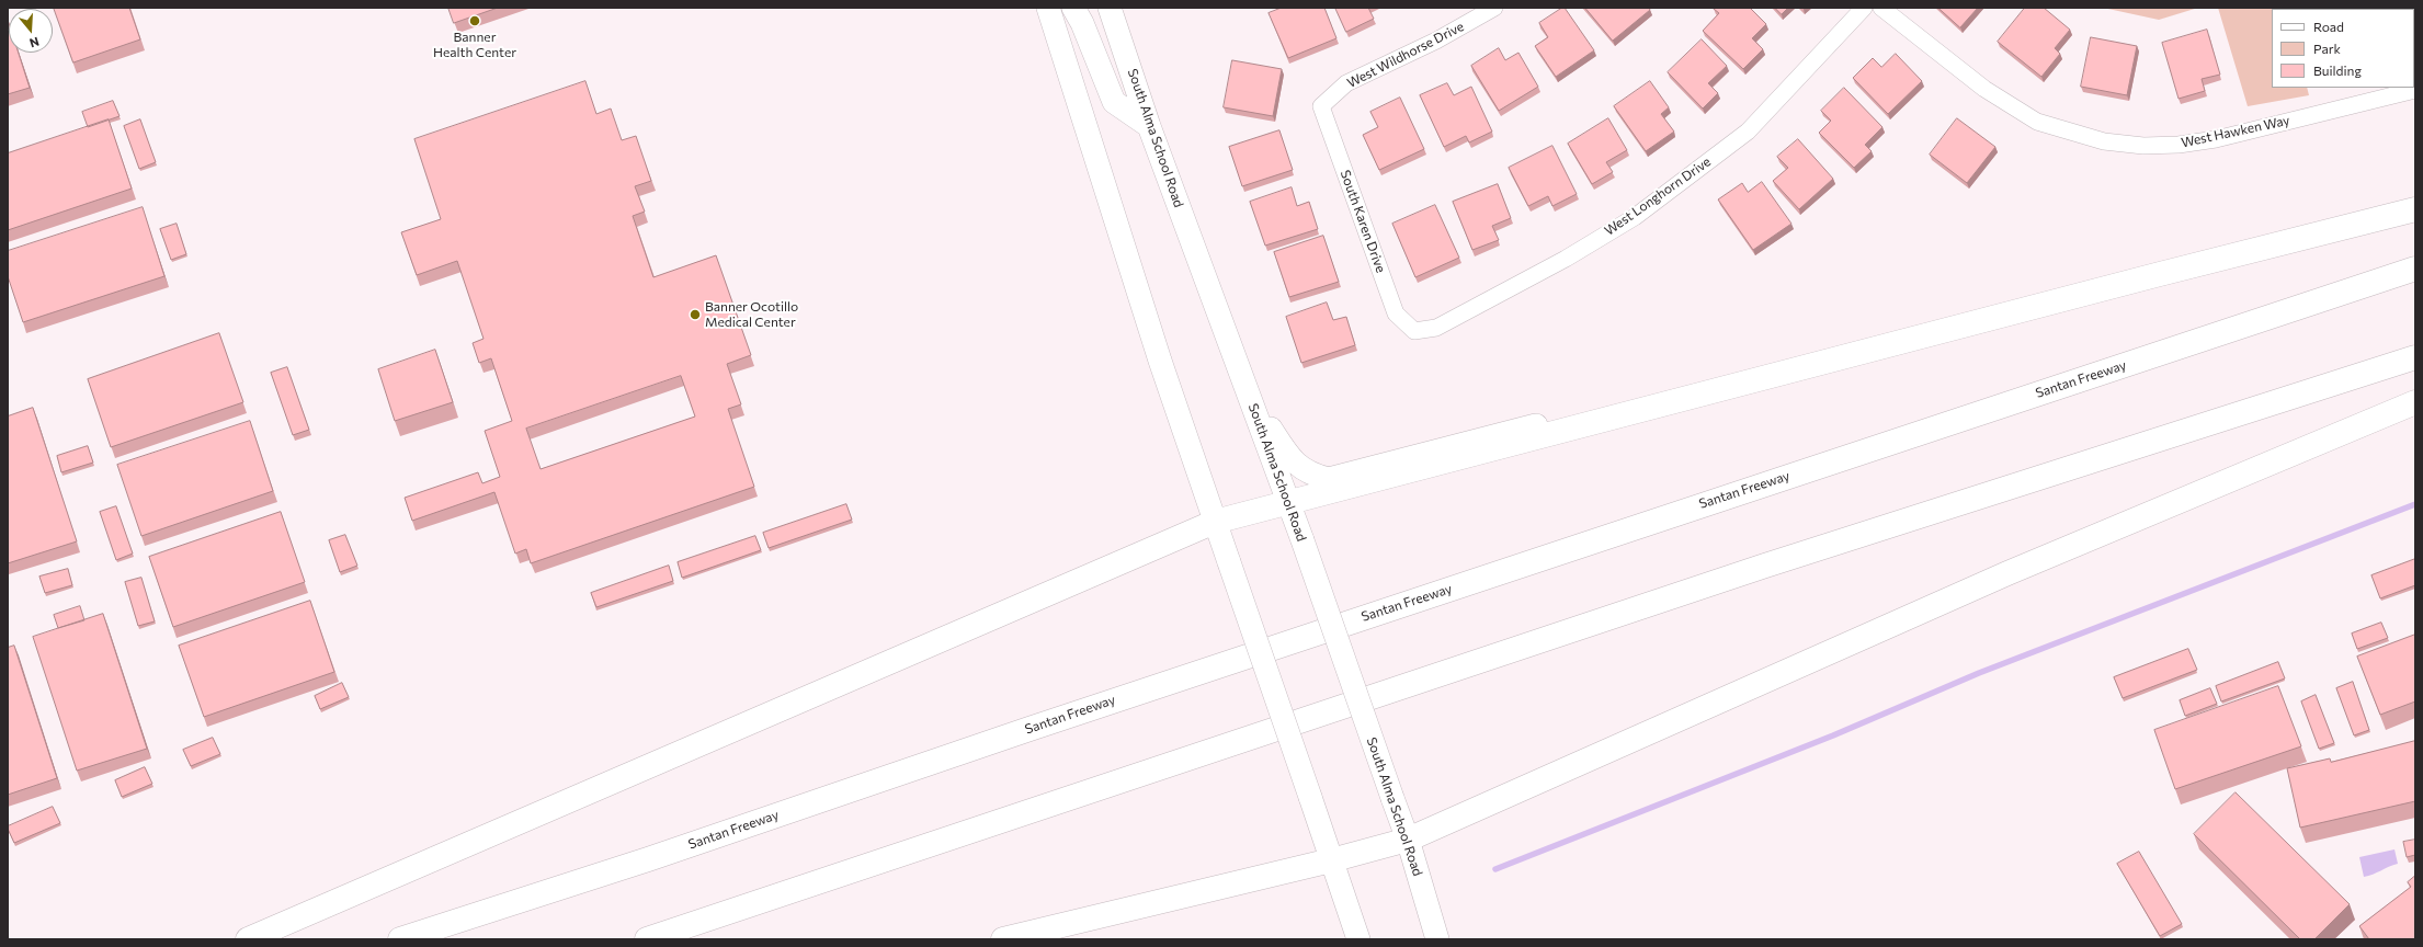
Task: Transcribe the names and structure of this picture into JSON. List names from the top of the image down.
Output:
{
  "streets": {
    "highway": ["Santan Freeway"],
    "main road": ["South Alma School Road"],
    "street": [
      "West Wildhorse Drive",
      "West Hawken Way",
      "West Longhorn Drive",
      "South Karen Drive"
    ]
  },
  "crossings": [
    ["West Wildhorse Drive", "South Karen Drive"],
    ["West Longhorn Drive", "South Karen Drive"]
  ],
  "places": ["Banner Health Center", "Banner Ocotillo Medical Center"],
  "legend": ["Road", "Park", "Building"],
  "north": "bottom"
}
